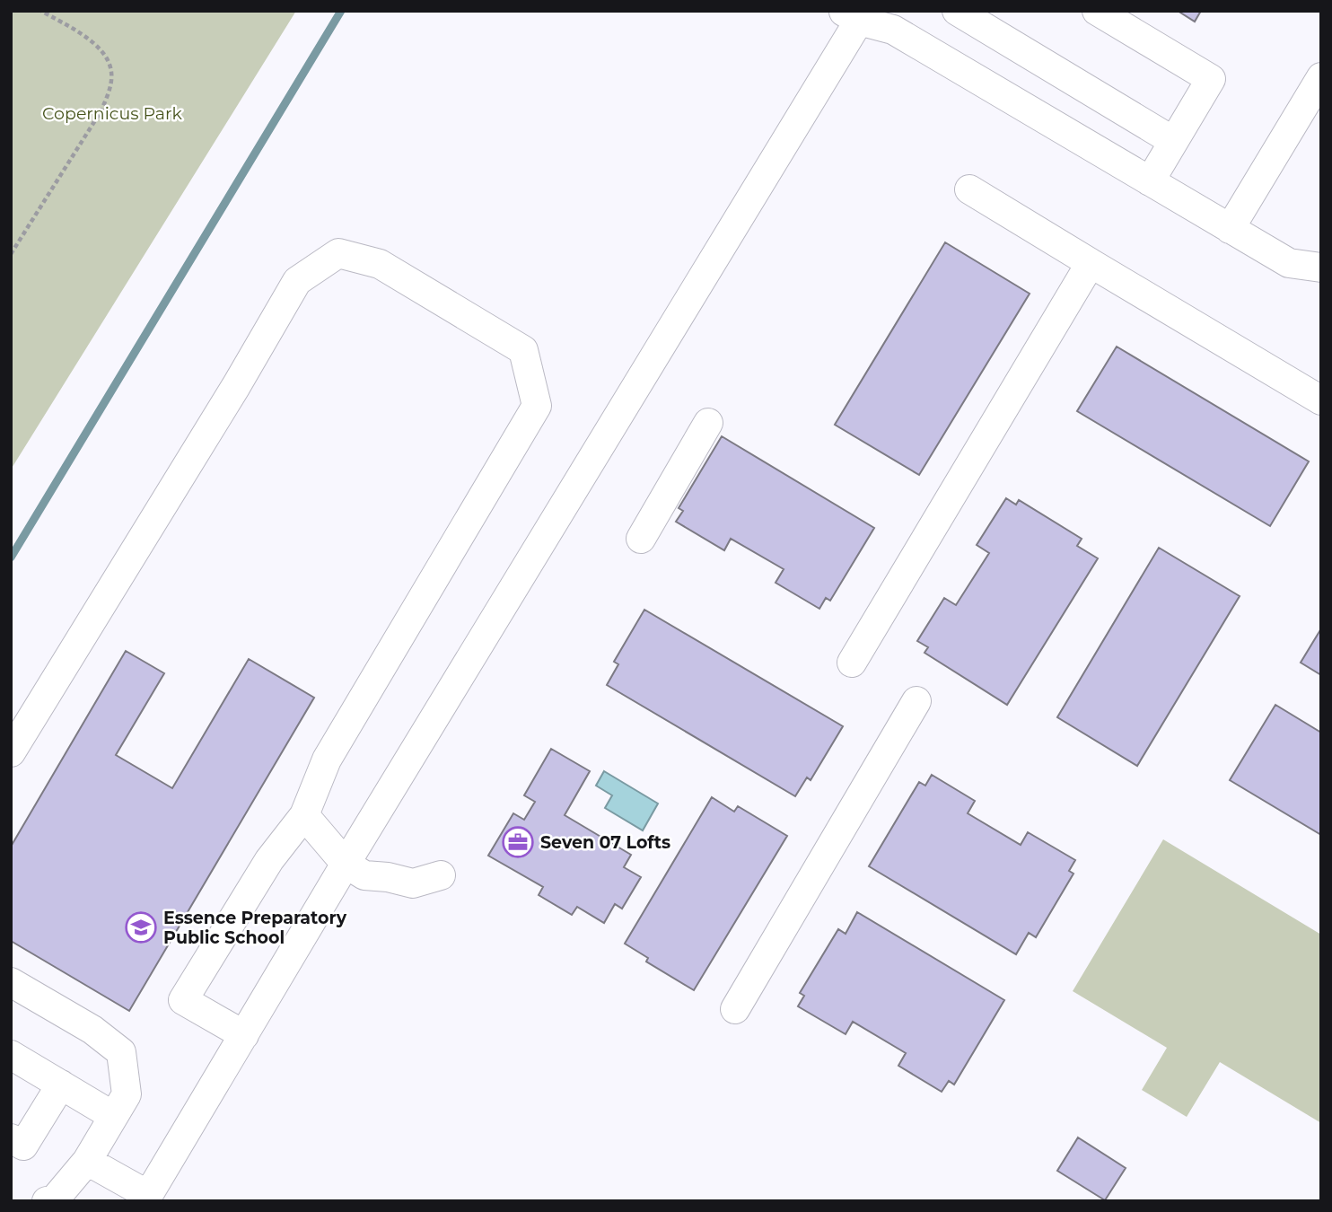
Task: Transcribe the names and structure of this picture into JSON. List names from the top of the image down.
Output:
{
  "parks": ["Copernicus Park"],
  "places": {
    "office": ["Seven 07 Lofts"],
    "school or university": ["Essence Preparatory Public School"]
  }
}
